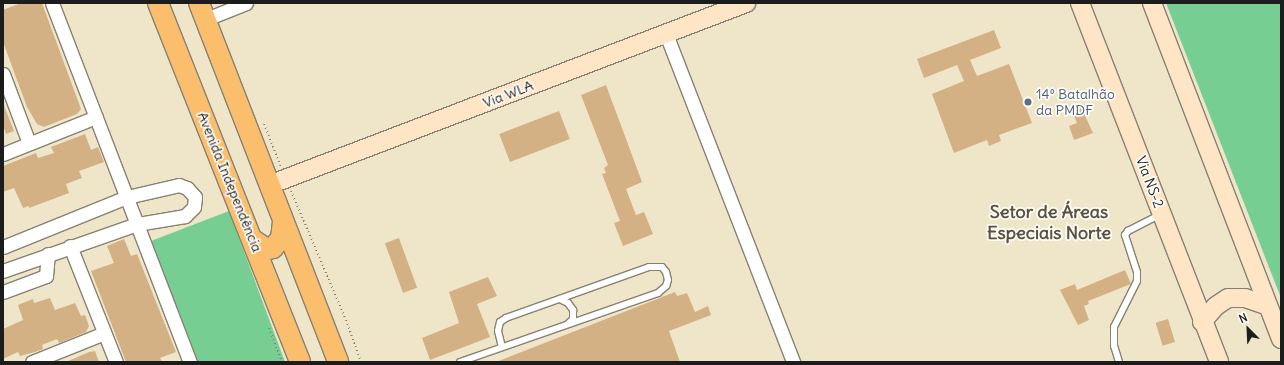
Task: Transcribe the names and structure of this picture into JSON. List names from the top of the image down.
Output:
{
  "streets": {
    "main road": ["Avenida Independência"],
    "street": ["Via WLA", "Via NS-2"]
  },
  "districts": ["Setor de Áreas Especiais Norte"],
  "places": ["14º Batalhão da PMDF"],
  "north": "top left"
}
